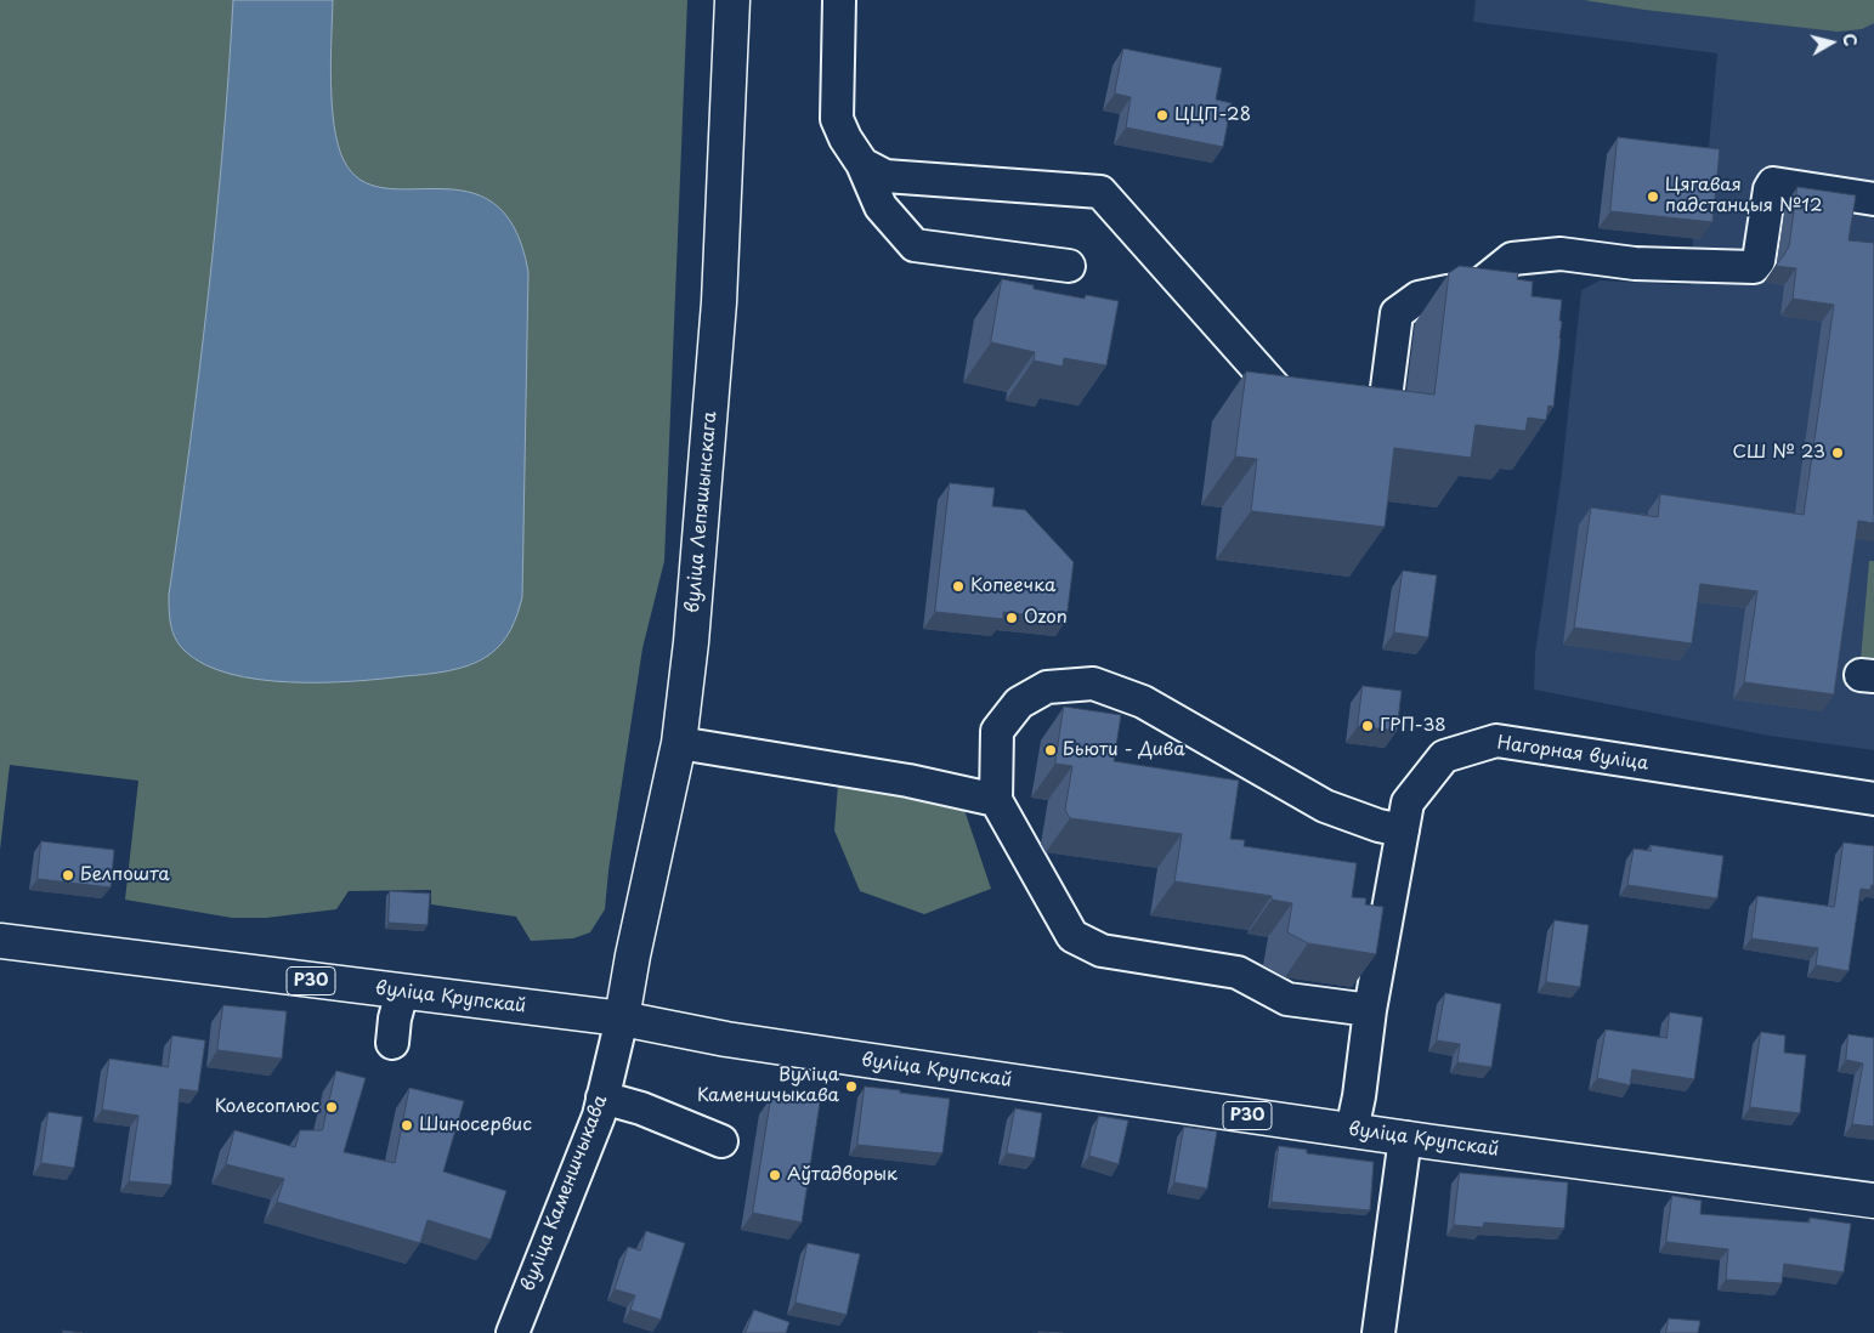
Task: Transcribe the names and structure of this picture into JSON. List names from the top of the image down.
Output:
{
  "streets": {
    "main road": ["вуліца Лепяшынскага", "Р30", "вуліца Крупскай"],
    "street": ["Нагорная вуліца", "вуліца Каменшчыкава"]
  },
  "crossings": [
    ["вуліца Лепяшынскага", "вуліца Крупскай"],
    ["вуліца Лепяшынскага", "вуліца Каменшчыкава"],
    ["Нагорная вуліца", "вуліца Крупскай"],
    ["вуліца Крупскай", "вуліца Каменшчыкава"]
  ],
  "places": [
    "ЦЦП-28",
    "Цягавая падстанцыя №12",
    "СШ № 23",
    "Копеечка",
    "Ozon",
    "ГРП-38",
    "Бьюти - Дива",
    "Белпошта",
    "Вуліца Каменшчыкава",
    "Колесоплюс",
    "Шиносервис",
    "Аўтадворык"
  ],
  "north": "right"
}
